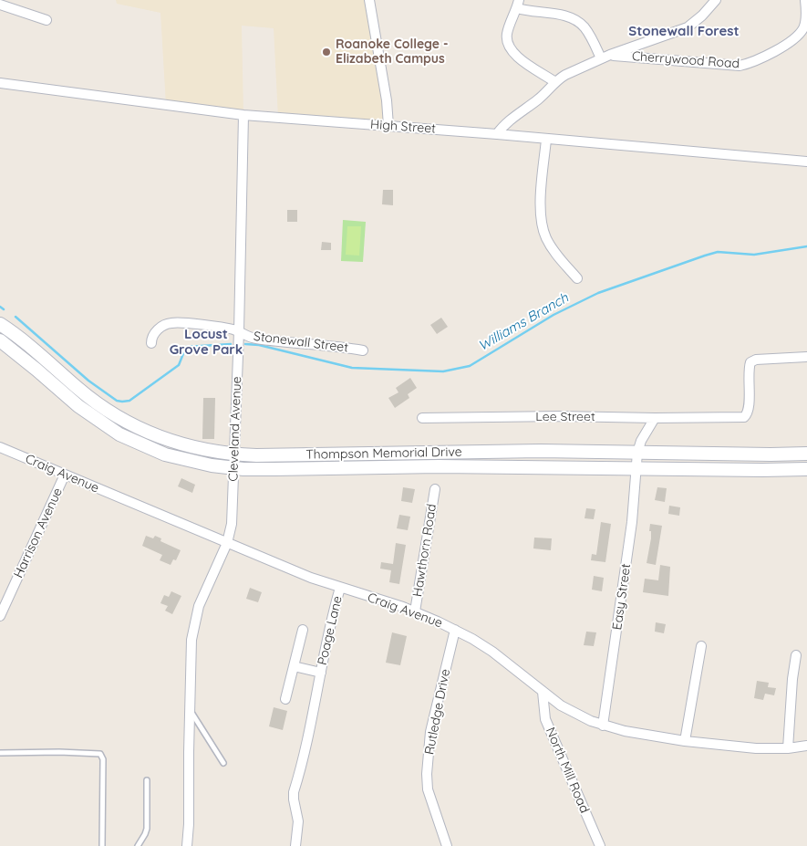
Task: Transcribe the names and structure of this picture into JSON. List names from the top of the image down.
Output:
{
  "streets": {
    "main road": ["Thompson Memorial Drive"],
    "street": [
      "Cherrywood Road",
      "High Street",
      "Stonewall Street",
      "Lee Street",
      "Cleveland Avenue",
      "Craig Avenue",
      "Harrison Avenue",
      "Hawthorn Road",
      "Easy Street",
      "Poage Lane",
      "Rutledge Drive",
      "North Mill Road"
    ]
  },
  "crossings": [
    ["Cherrywood Road", "High Street"],
    ["High Street", "Cleveland Avenue"],
    ["Stonewall Street", "Cleveland Avenue"],
    ["Cleveland Avenue", "Thompson Memorial Drive"],
    ["Cleveland Avenue", "Craig Avenue"],
    ["Thompson Memorial Drive", "Easy Street"],
    ["Craig Avenue", "Harrison Avenue"],
    ["Craig Avenue", "Hawthorn Road"],
    ["Craig Avenue", "Easy Street"],
    ["Craig Avenue", "Poage Lane"],
    ["Craig Avenue", "Rutledge Drive"],
    ["Craig Avenue", "North Mill Road"]
  ],
  "districts": ["Stonewall Forest", "Locust Grove Park"],
  "water": ["Williams Branch"],
  "places": ["Roanoke College - Elizabeth Campus"]
}
